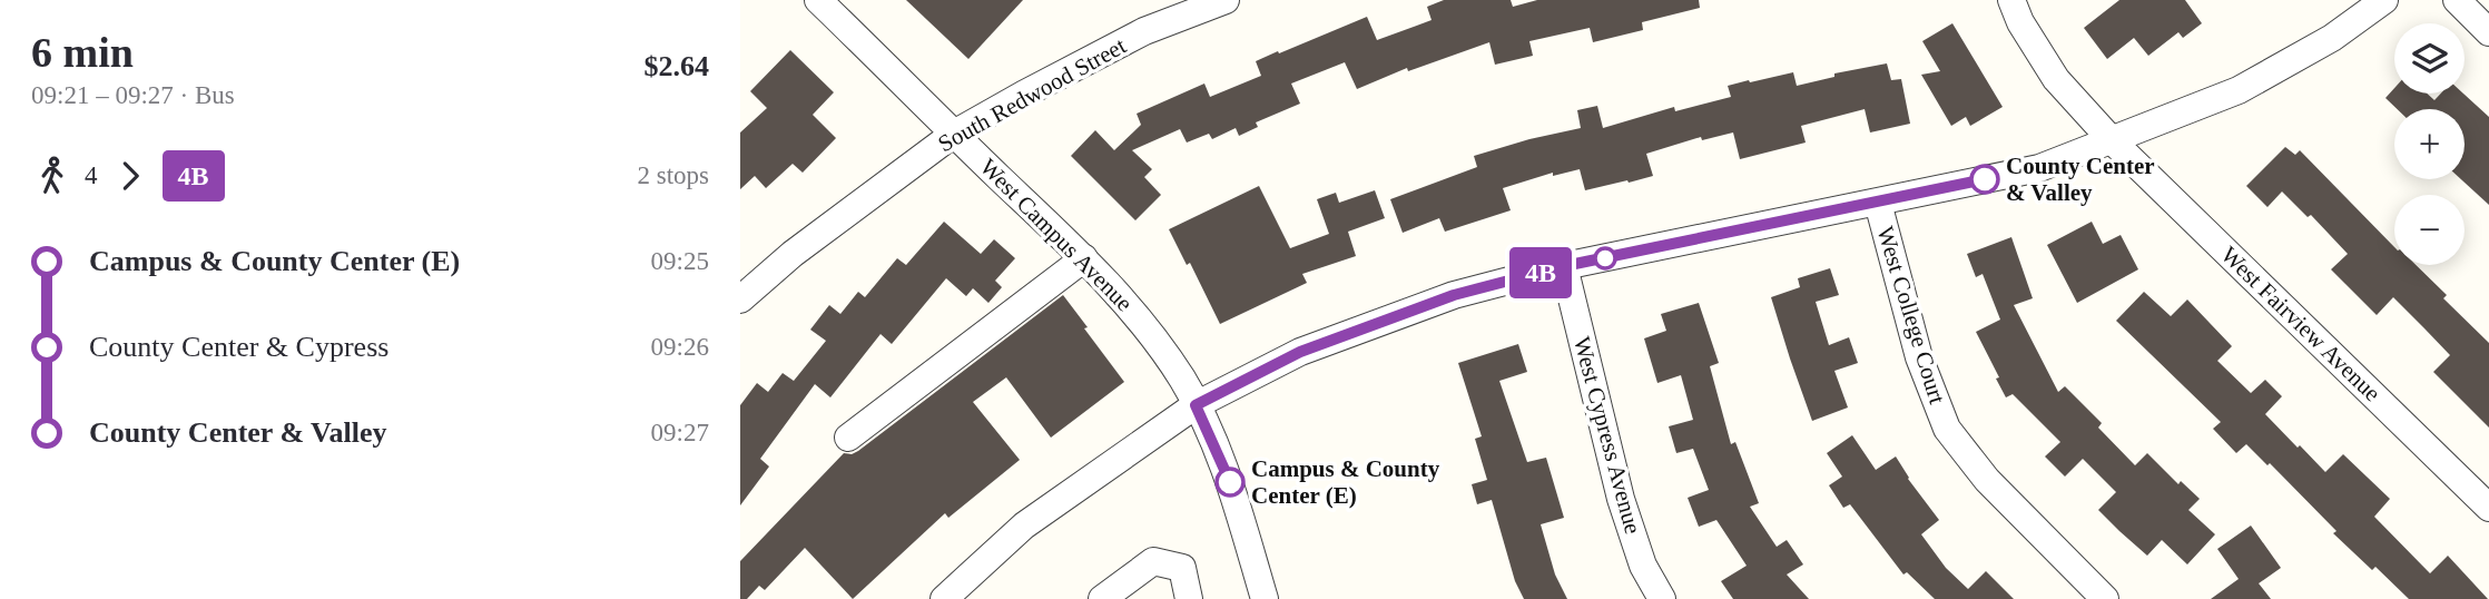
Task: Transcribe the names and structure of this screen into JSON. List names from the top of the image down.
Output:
{
  "streets": {
    "street": [
      "South Redwood Street",
      "West Campus Avenue",
      "West College Court",
      "West Fairview Avenue",
      "West Cypress Avenue"
    ]
  },
  "crossings": [
    ["South Redwood Street", "West Campus Avenue"]
  ],
  "places": ["County Center & Valley", "Campus & County Center (E)"],
  "lines": ["bus line 4B"],
  "page": {
    "heading": ["6 min", "09:21 – 09:27 · Bus", "$2.64"],
    "on_map": "4B",
    "map_buttons": ["+", "−"],
    "legs": ["4", "4B", "2 stops"],
    "list": [
      {
        "name": "Campus & County Center (E)",
        "value": "09:25"
      },
      {
        "name": "County Center & Cypress",
        "value": "09:26"
      },
      {
        "name": "County Center & Valley",
        "value": "09:27"
      }
    ]
  }
}
